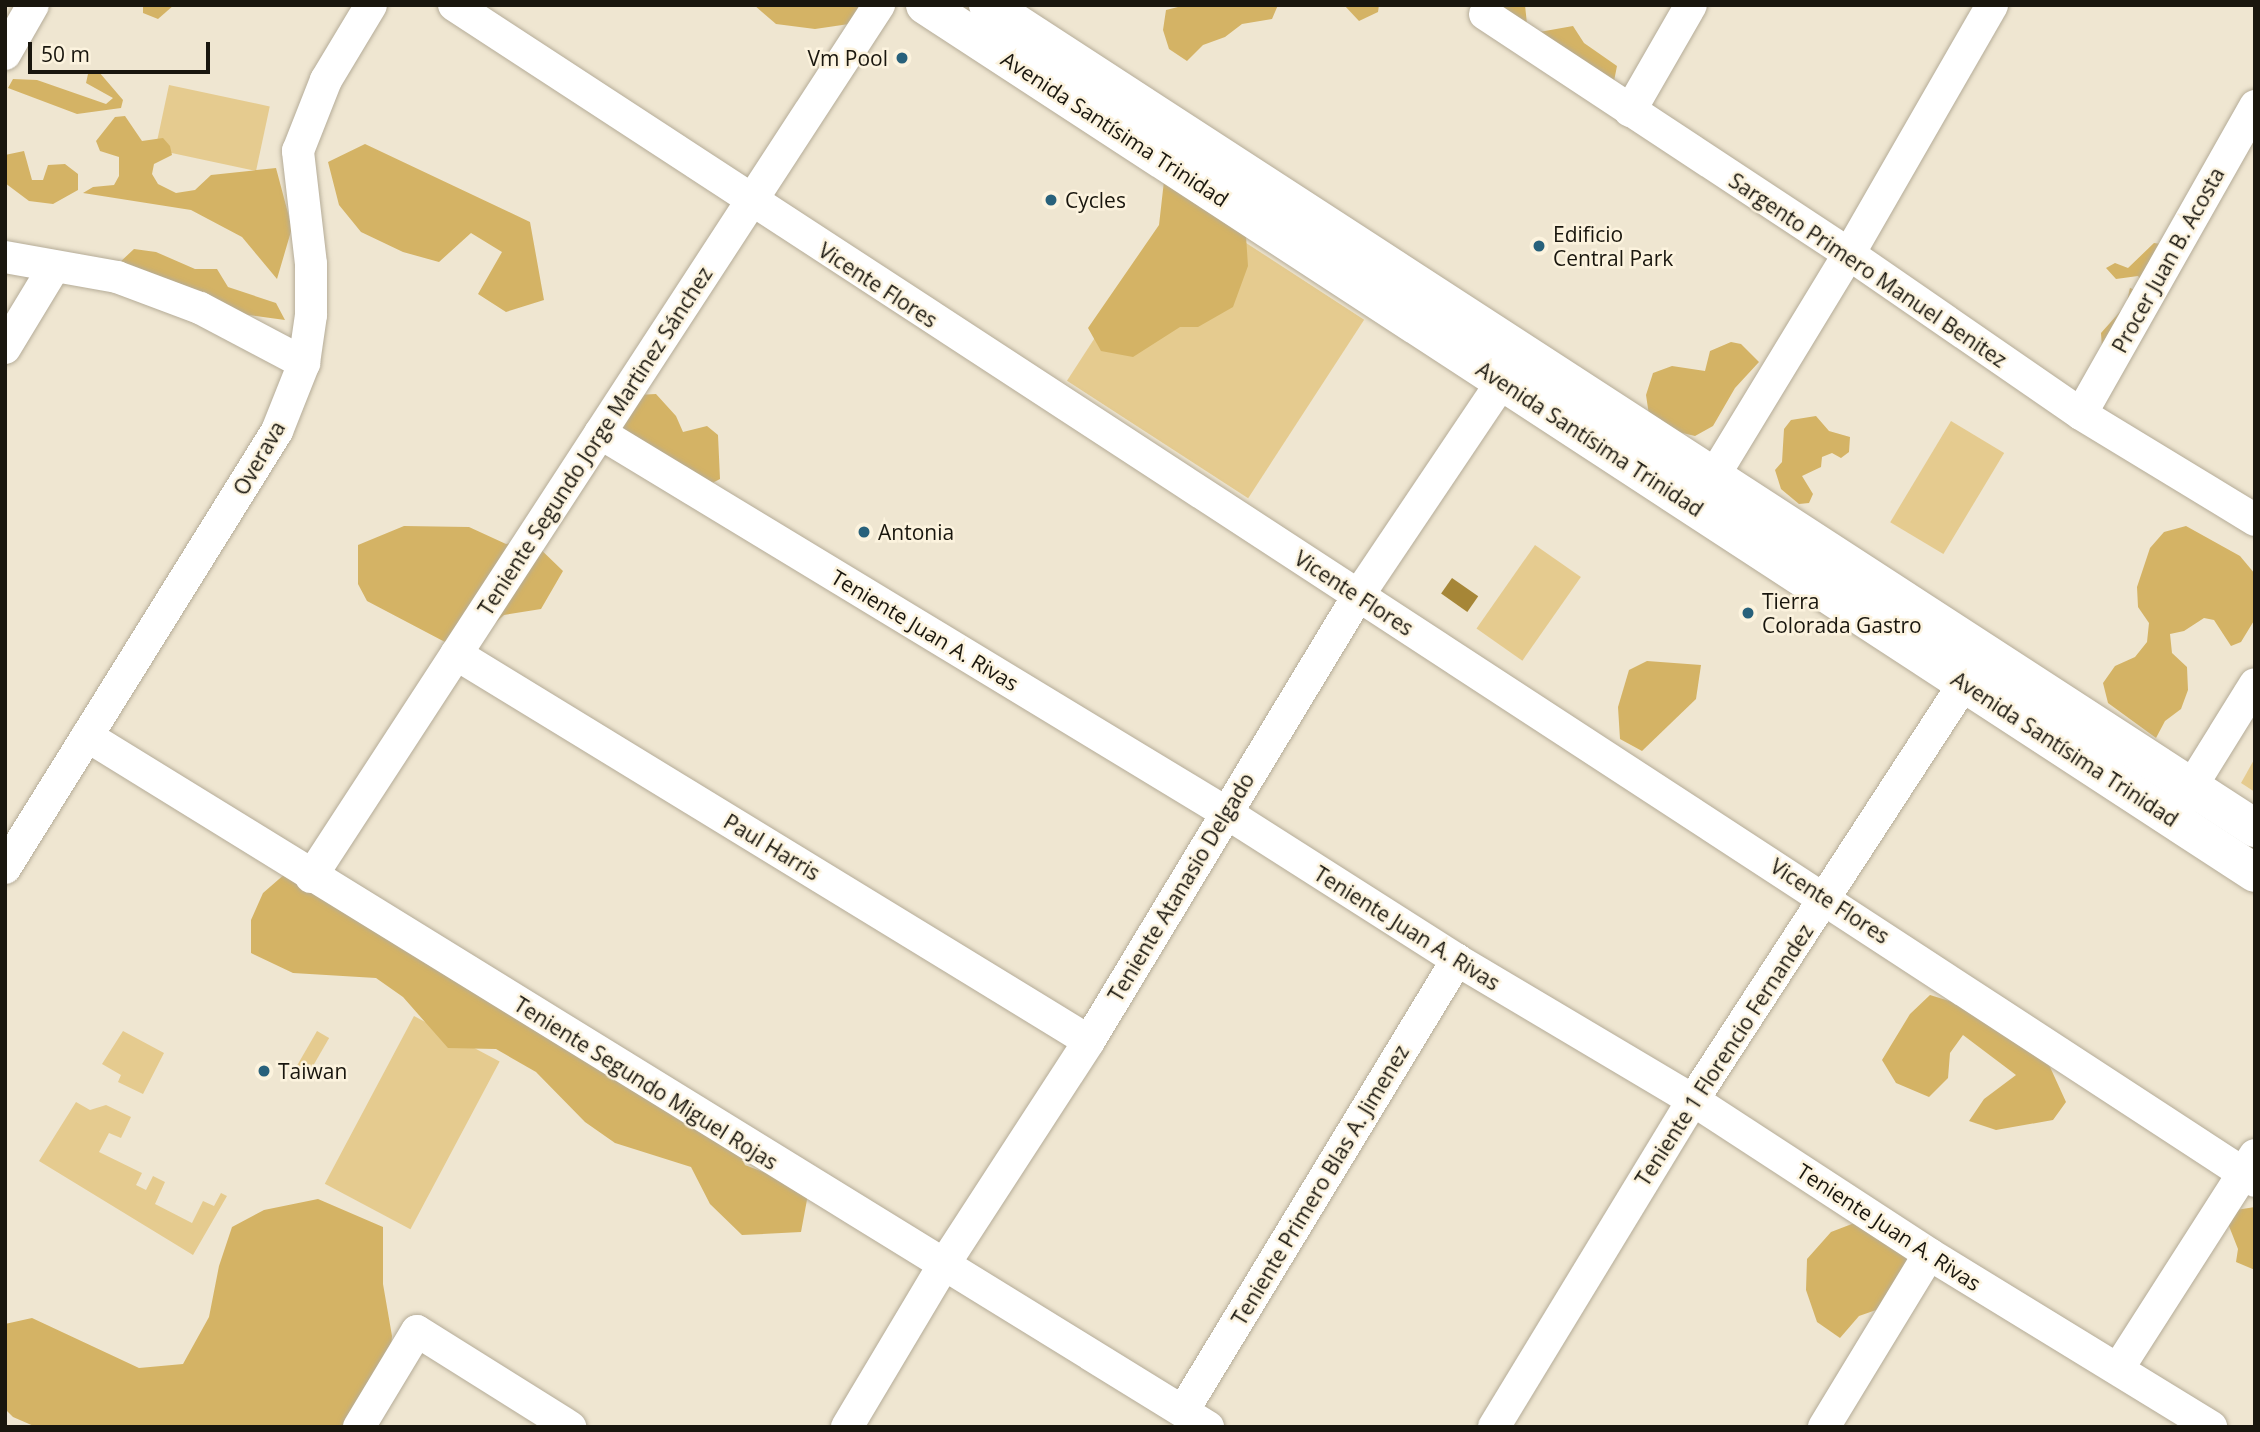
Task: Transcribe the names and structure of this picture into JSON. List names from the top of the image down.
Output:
{
  "streets": {
    "main road": ["Avenida Santísima Trinidad"],
    "street": [
      "Procer Juan B. Acosta",
      "Sargento Primero Manuel Benitez",
      "Vicente Flores",
      "Teniente Segundo Jorge Martinez Sánchez",
      "Overava",
      "Teniente Juan A. Rivas",
      "Paul Harris",
      "Teniente Atanasio Delgado",
      "Teniente 1 Florencio Fernandez",
      "Teniente Segundo Miguel Rojas",
      "Teniente Primero Blas A. Jimenez"
    ]
  },
  "crossings": [
    ["Avenida Santísima Trinidad", "Teniente Atanasio Delgado"],
    ["Avenida Santísima Trinidad", "Teniente 1 Florencio Fernandez"],
    ["Procer Juan B. Acosta", "Sargento Primero Manuel Benitez"],
    ["Vicente Flores", "Teniente Segundo Jorge Martinez Sánchez"],
    ["Vicente Flores", "Teniente Atanasio Delgado"],
    ["Vicente Flores", "Teniente 1 Florencio Fernandez"],
    ["Teniente Segundo Jorge Martinez Sánchez", "Teniente Juan A. Rivas"],
    ["Teniente Segundo Jorge Martinez Sánchez", "Paul Harris"],
    ["Teniente Segundo Jorge Martinez Sánchez", "Teniente Segundo Miguel Rojas"],
    ["Overava", "Teniente Segundo Miguel Rojas"],
    ["Teniente Juan A. Rivas", "Teniente Atanasio Delgado"],
    ["Teniente Juan A. Rivas", "Teniente 1 Florencio Fernandez"],
    ["Teniente Juan A. Rivas", "Teniente Primero Blas A. Jimenez"],
    ["Paul Harris", "Teniente Atanasio Delgado"],
    ["Teniente Atanasio Delgado", "Teniente Segundo Miguel Rojas"],
    ["Teniente Segundo Miguel Rojas", "Teniente Primero Blas A. Jimenez"]
  ],
  "places": [
    "Vm Pool",
    "Cycles",
    "Edificio Central Park",
    "Antonia",
    "Tierra Colorada Gastro",
    "Taiwan"
  ],
  "scale_bar": "50 m"
}
